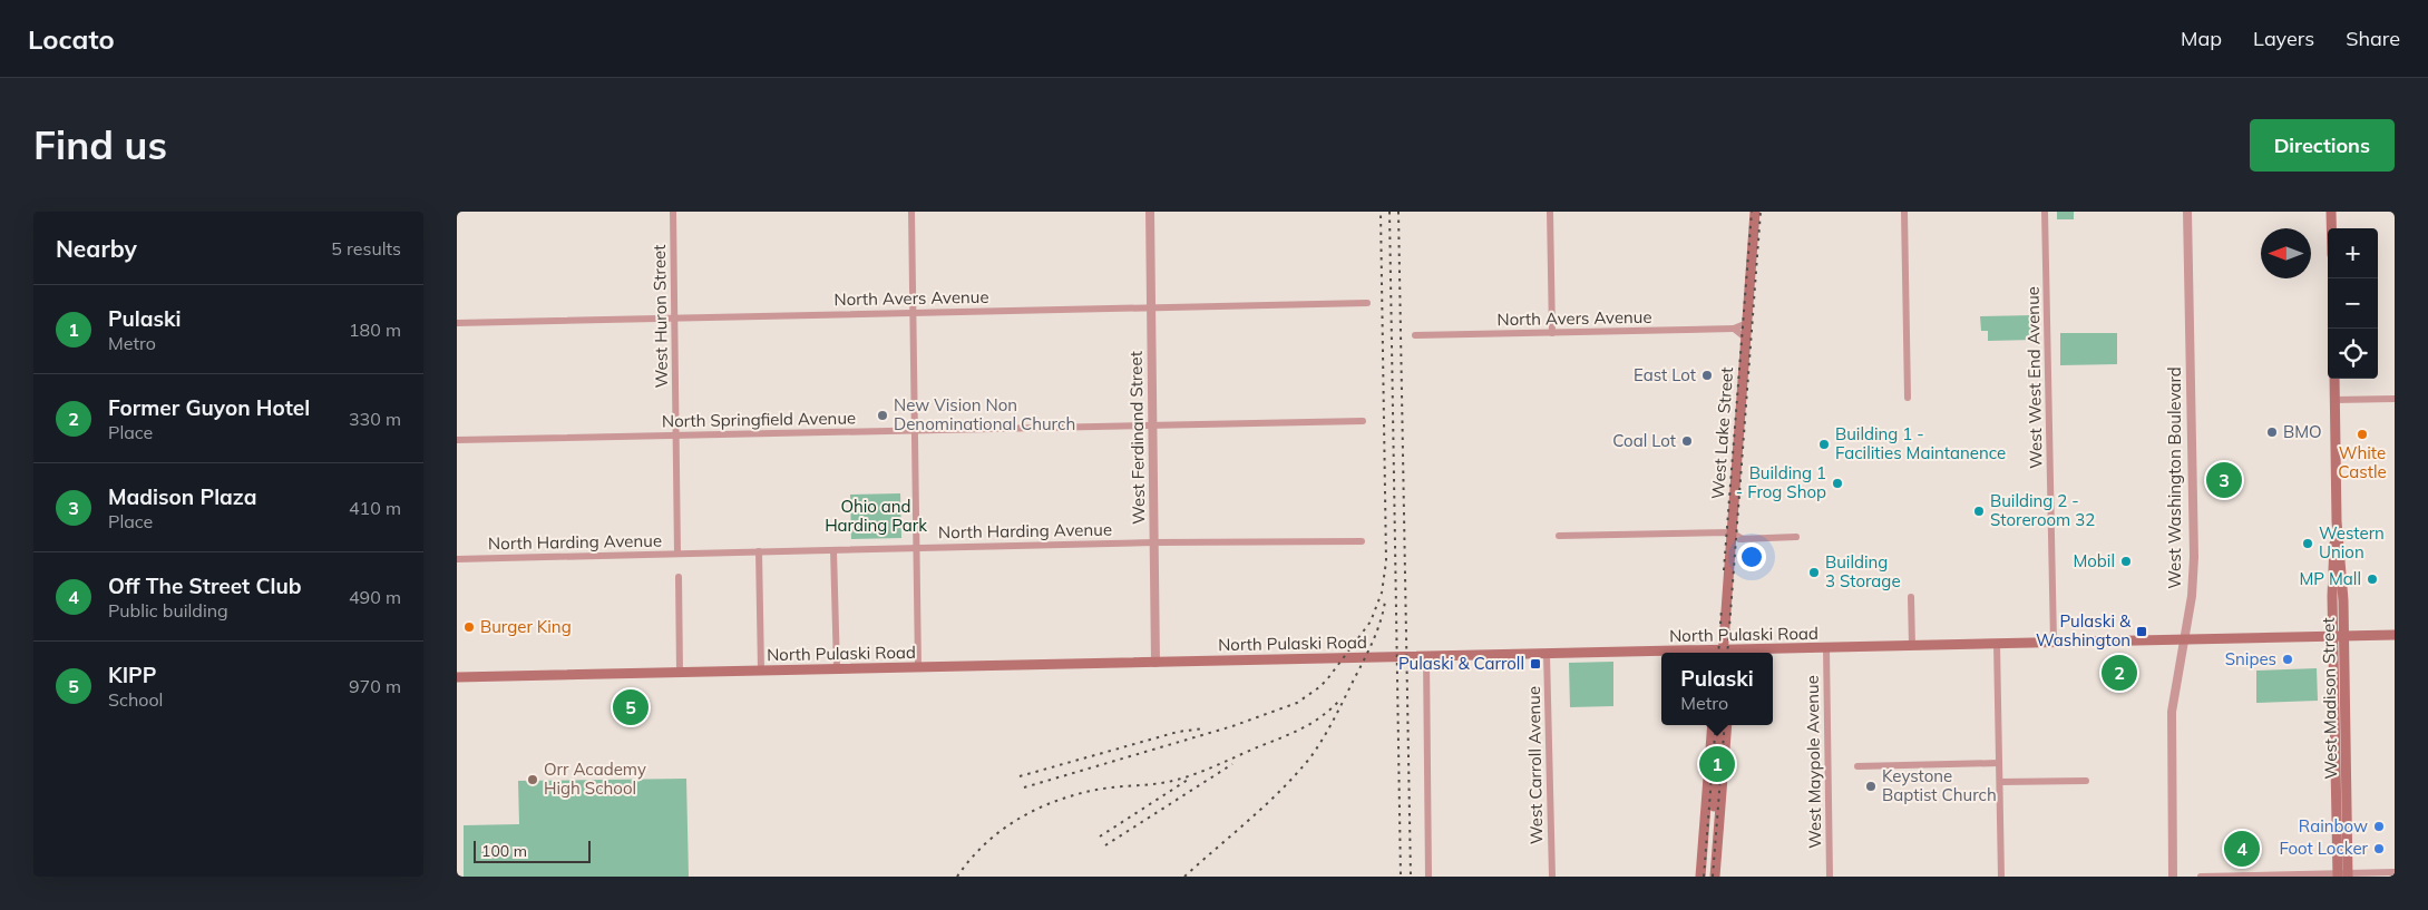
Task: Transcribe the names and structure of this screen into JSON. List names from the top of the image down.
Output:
{
  "streets": {
    "main road": ["West Lake Street", "North Pulaski Road", "West Madison Street"],
    "street": [
      "North Avers Avenue",
      "West Huron Street",
      "West West End Avenue",
      "North Springfield Avenue",
      "West Ferdinand Street",
      "West Washington Boulevard",
      "North Harding Avenue",
      "West Maypole Avenue",
      "West Carroll Avenue"
    ]
  },
  "crossings": [
    ["North Avers Avenue", "West Huron Street"],
    ["North Avers Avenue", "West Lake Street"],
    ["North Avers Avenue", "West Ferdinand Street"],
    ["West Huron Street", "North Springfield Avenue"],
    ["West Huron Street", "North Harding Avenue"],
    ["West West End Avenue", "North Pulaski Road"],
    ["North Springfield Avenue", "West Ferdinand Street"],
    ["West Ferdinand Street", "North Harding Avenue"],
    ["West Ferdinand Street", "North Pulaski Road"],
    ["West Washington Boulevard", "North Pulaski Road"],
    ["North Pulaski Road", "West Madison Street"],
    ["North Pulaski Road", "West Maypole Avenue"],
    ["North Pulaski Road", "West Carroll Avenue"]
  ],
  "parks": ["Ohio and Harding Park"],
  "places": {
    "other": [
      "East Lot",
      "New Vision Non Denominational Church",
      "BMO",
      "White Castle",
      "Coal Lot",
      "Building 1 - Facilities Maintanence",
      "Building 1 - Frog Shop",
      "Building 2 - Storeroom 32",
      "Western Union",
      "Mobil",
      "Building 3 Storage",
      "MP Mall",
      "Burger King",
      "Snipes",
      "Orr Academy High School",
      "Keystone Baptist Church",
      "Rainbow",
      "Foot Locker"
    ],
    "transit": ["Pulaski & Washington", "Pulaski & Carroll"]
  },
  "scale_bar": "100 m",
  "north": "left",
  "page": {
    "header": "Locato",
    "nav": ["Map", "Layers", "Share"],
    "buttons": "Directions",
    "title": "Find us",
    "heading": ["Nearby", "5 results"],
    "map_buttons": ["+", "−"],
    "list": [
      {
        "mark": "1",
        "name": "Pulaski",
        "note": "Metro",
        "value": "180 m"
      },
      {
        "mark": "2",
        "name": "Former Guyon Hotel",
        "note": "Place",
        "value": "330 m"
      },
      {
        "mark": "3",
        "name": "Madison Plaza",
        "note": "Place",
        "value": "410 m"
      },
      {
        "mark": "4",
        "name": "Off The Street Club",
        "note": "Public building",
        "value": "490 m"
      },
      {
        "mark": "5",
        "name": "KIPP",
        "note": "School",
        "value": "970 m"
      }
    ],
    "pins": [
      "3",
      "2",
      "5",
      "1",
      "4"
    ],
    "popup": ["Pulaski", "Metro"],
    "scale": "100 m"
  }
}
